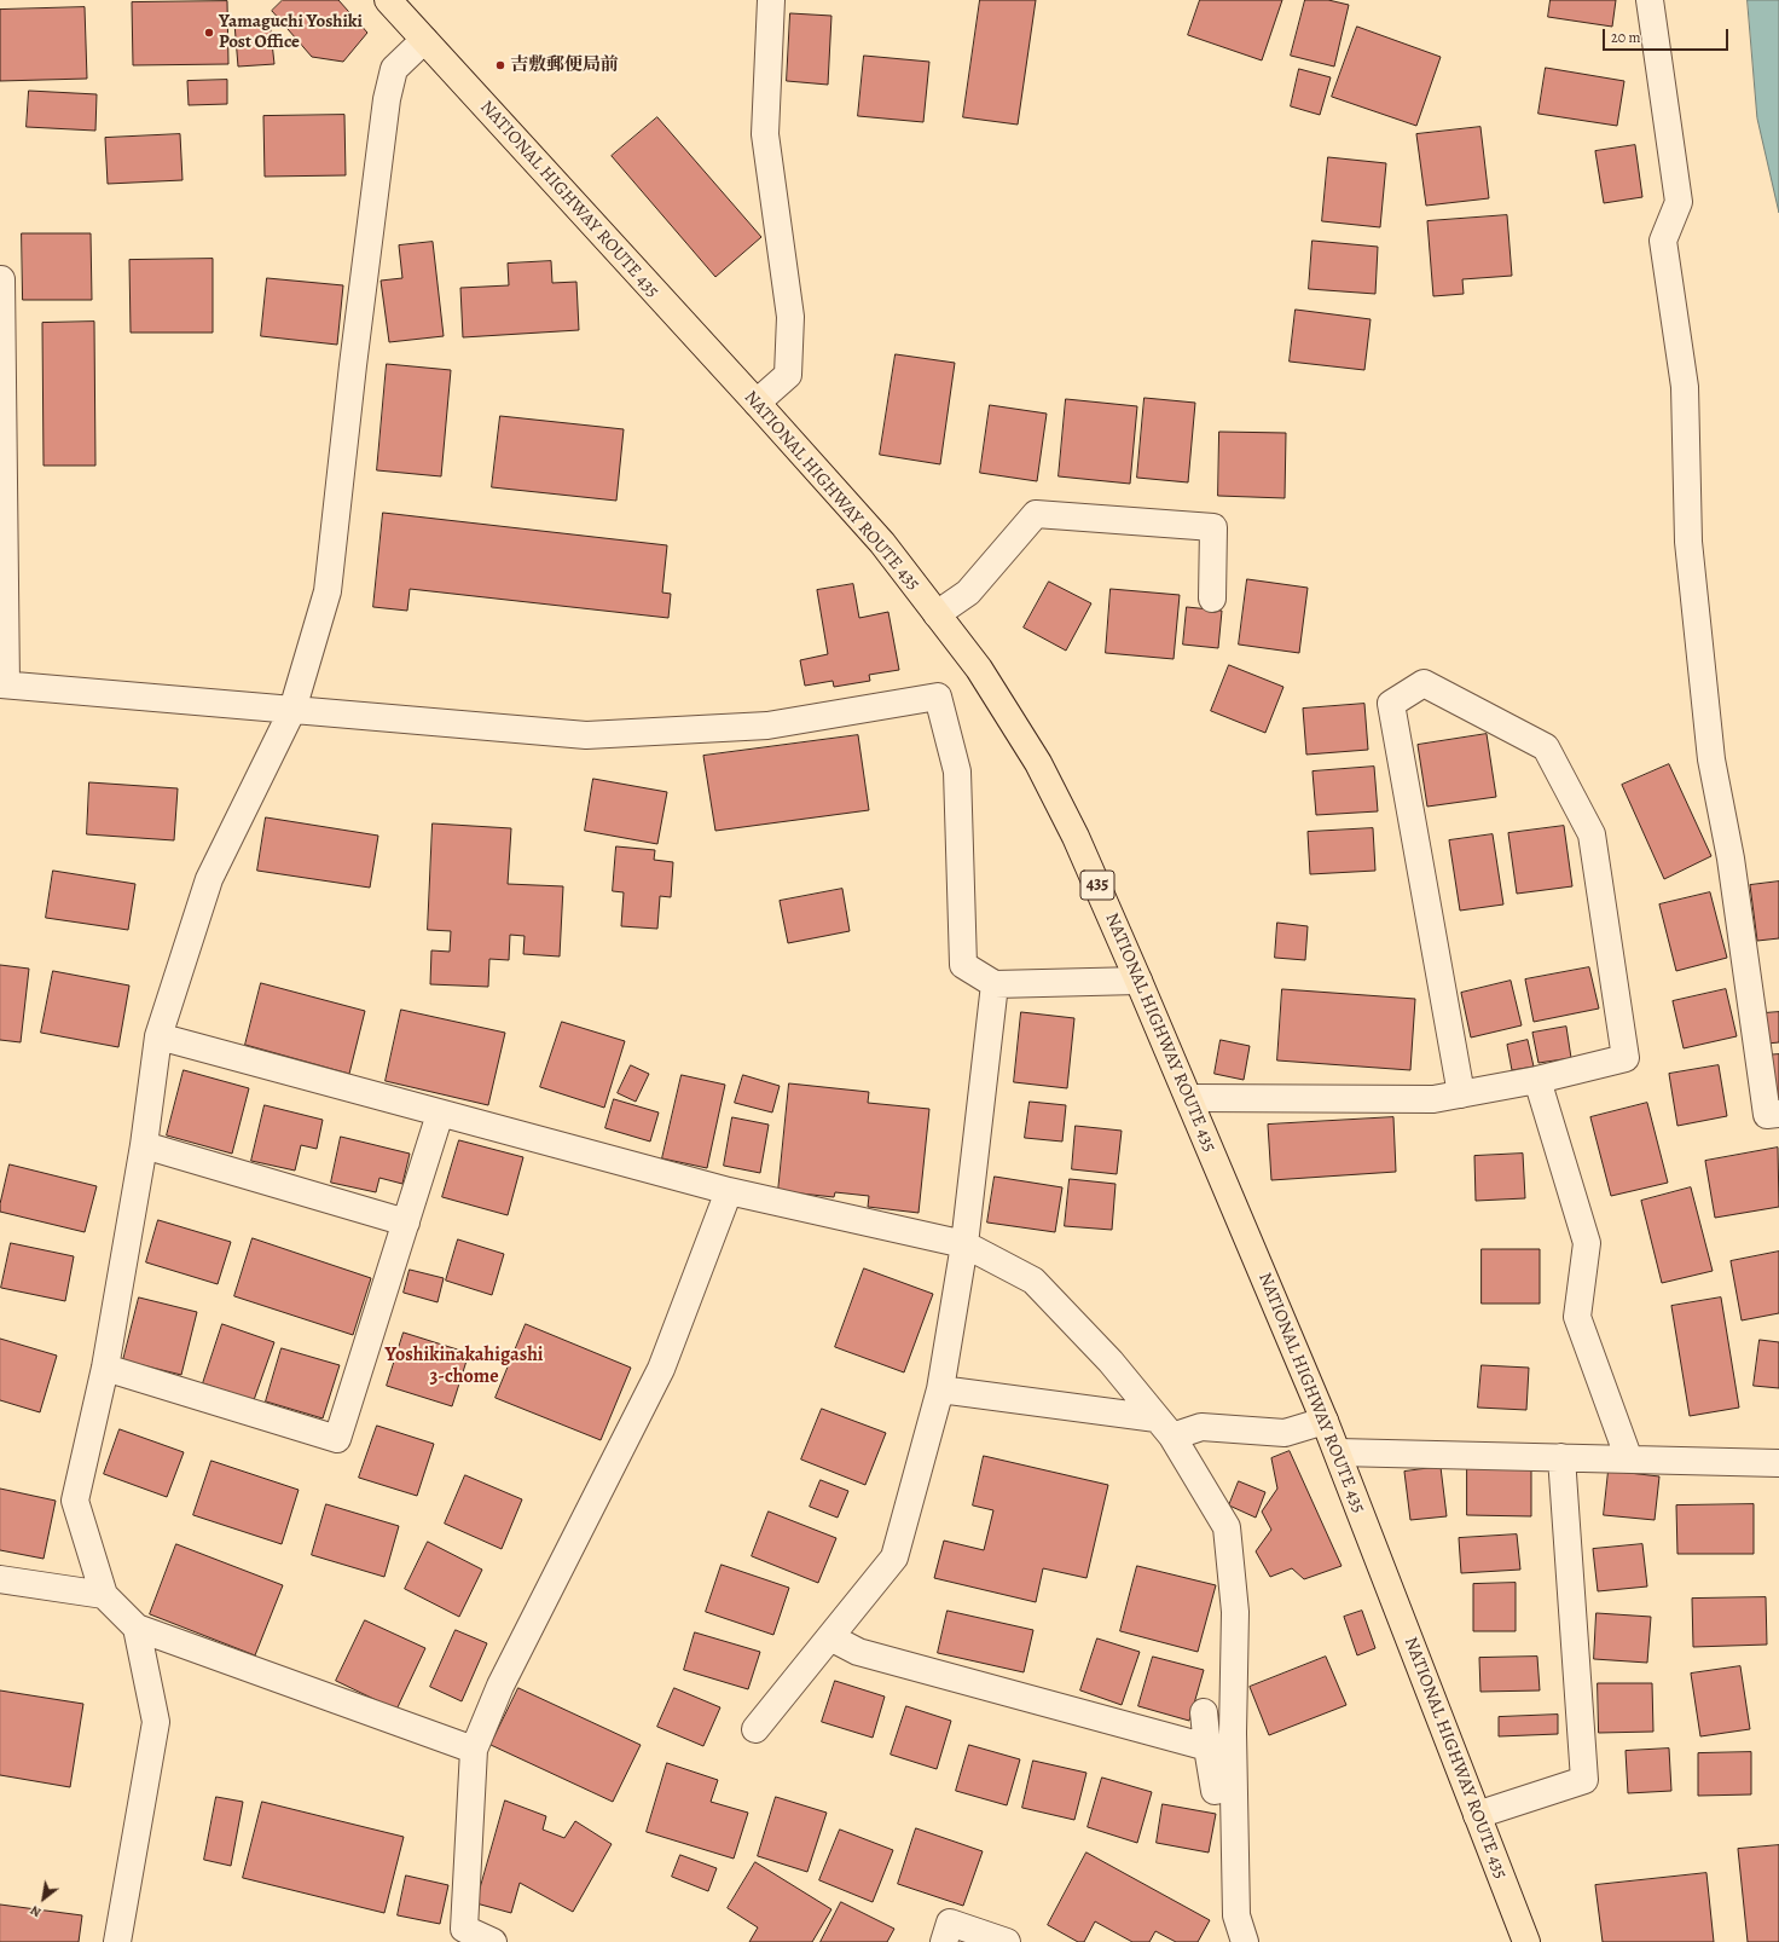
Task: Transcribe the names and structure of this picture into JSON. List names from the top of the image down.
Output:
{
  "streets": {
    "highway": ["NATIONAL HIGHWAY ROUTE 435", "435"]
  },
  "districts": ["Yoshikinakahigashi 3-chome"],
  "places": ["Yamaguchi Yoshiki Post Office", "吉敷郵便局前"],
  "scale_bar": "20 m",
  "north": "bottom left"
}
